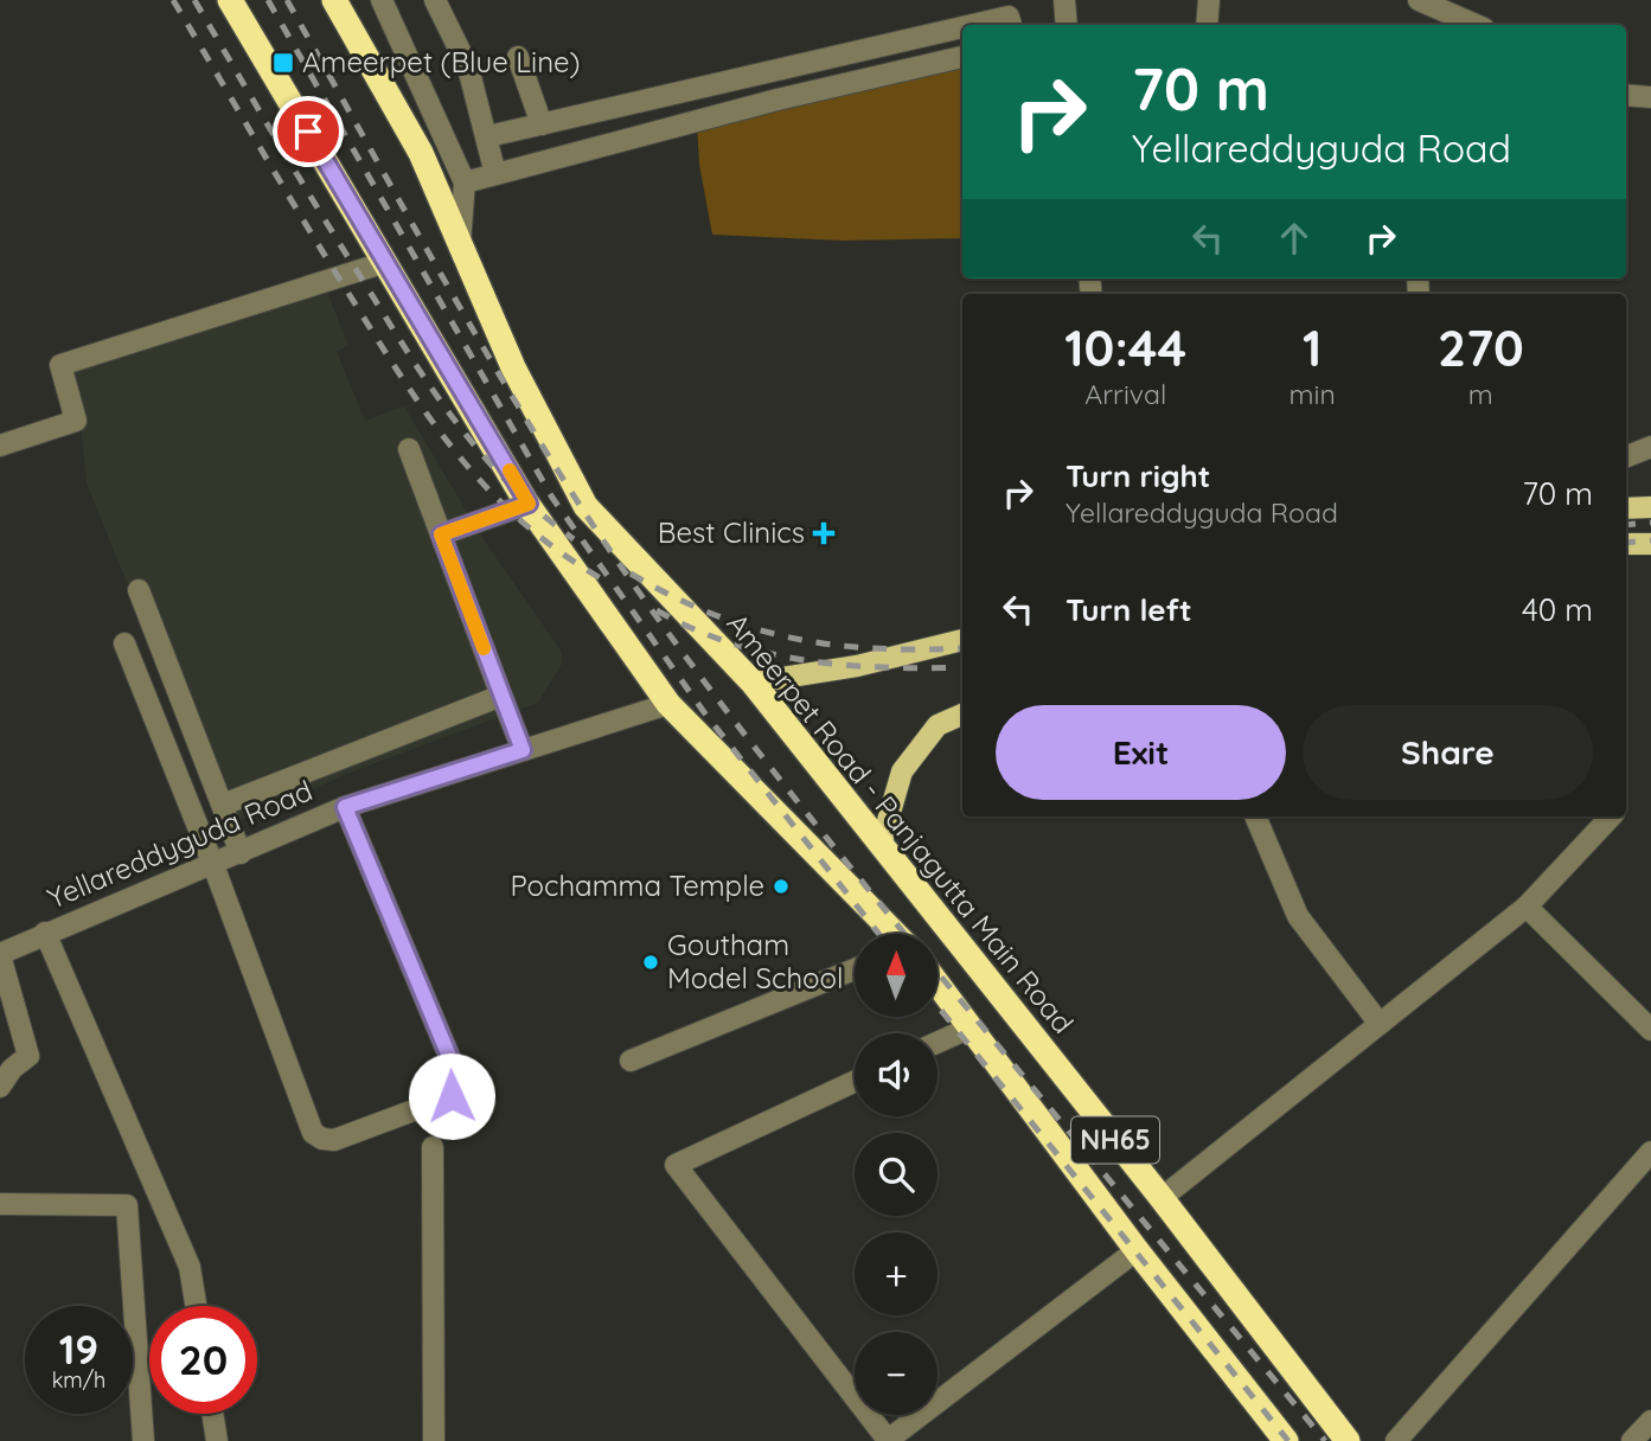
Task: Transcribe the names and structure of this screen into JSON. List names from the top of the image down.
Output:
{
  "streets": {
    "highway": ["Ameerpet Road - Panjagutta Main Road", "NH65"],
    "street": ["Yellareddyguda Road"]
  },
  "places": {
    "transit": ["Ameerpet (Blue Line)"],
    "health": ["Best Clinics"],
    "other": ["Pochamma Temple", "Goutham Model School"]
  },
  "north": "top",
  "page": {
    "turn": ["70 m", "Yellareddyguda Road"],
    "eta": [
      "10:44",
      "Arrival",
      "1",
      "min",
      "270",
      "m"
    ],
    "list": [
      {
        "name": "Turn right",
        "note": "Yellareddyguda Road",
        "value": "70 m"
      },
      {
        "name": "Turn left",
        "value": "40 m"
      }
    ],
    "buttons": ["Exit", "Share"],
    "map_buttons": ["+", "−"],
    "speed": "19 km/h",
    "limit": "20"
  }
}
